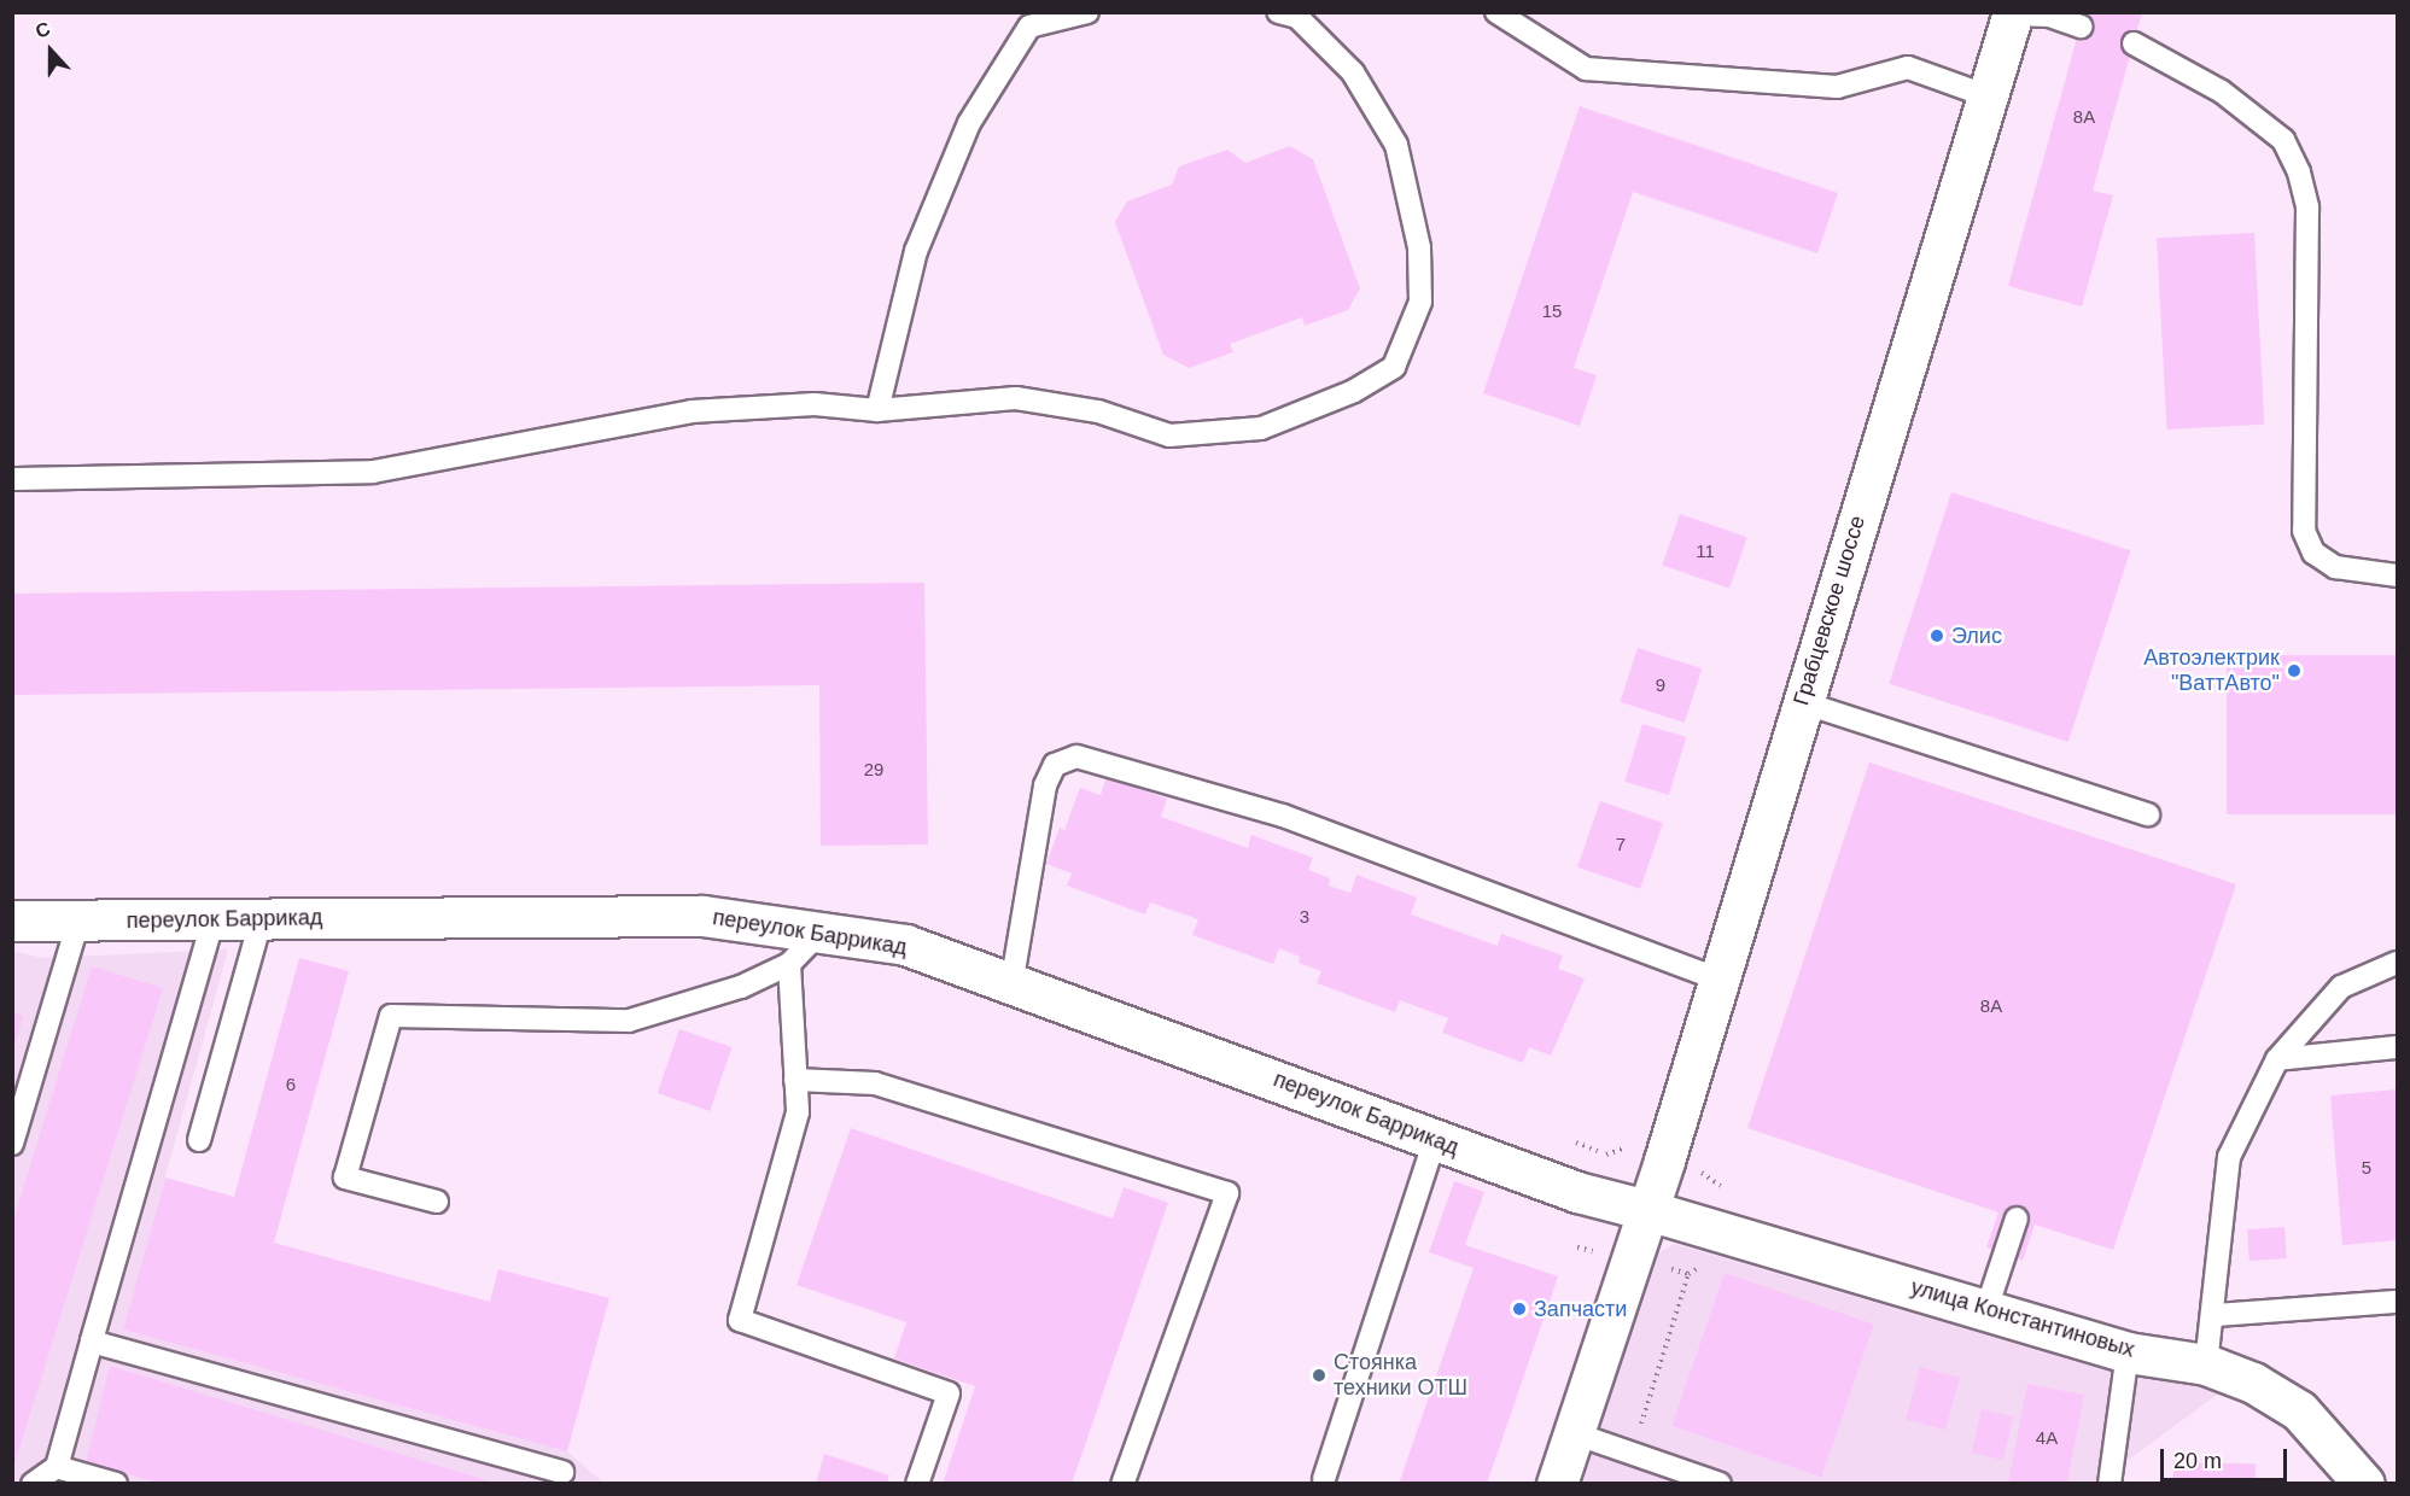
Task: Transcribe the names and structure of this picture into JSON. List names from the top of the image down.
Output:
{
  "streets": {
    "street": ["Грабцевское шоссе", "переулок Баррикад", "улица Константиновых"]
  },
  "crossings": [
    ["Грабцевское шоссе", "переулок Баррикад"],
    ["Грабцевское шоссе", "улица Константиновых"],
    ["переулок Баррикад", "улица Константиновых"]
  ],
  "places": [
    "Элис",
    "Автоэлектрик \"ВаттАвто\"",
    "Запчасти",
    "Стоянка техники ОТШ"
  ],
  "house_numbers": [
    "8А",
    "15",
    "11",
    "9",
    "29",
    "7",
    "3",
    "8А",
    "6",
    "5",
    "4А"
  ],
  "scale_bar": "20 m",
  "north": "top"
}
